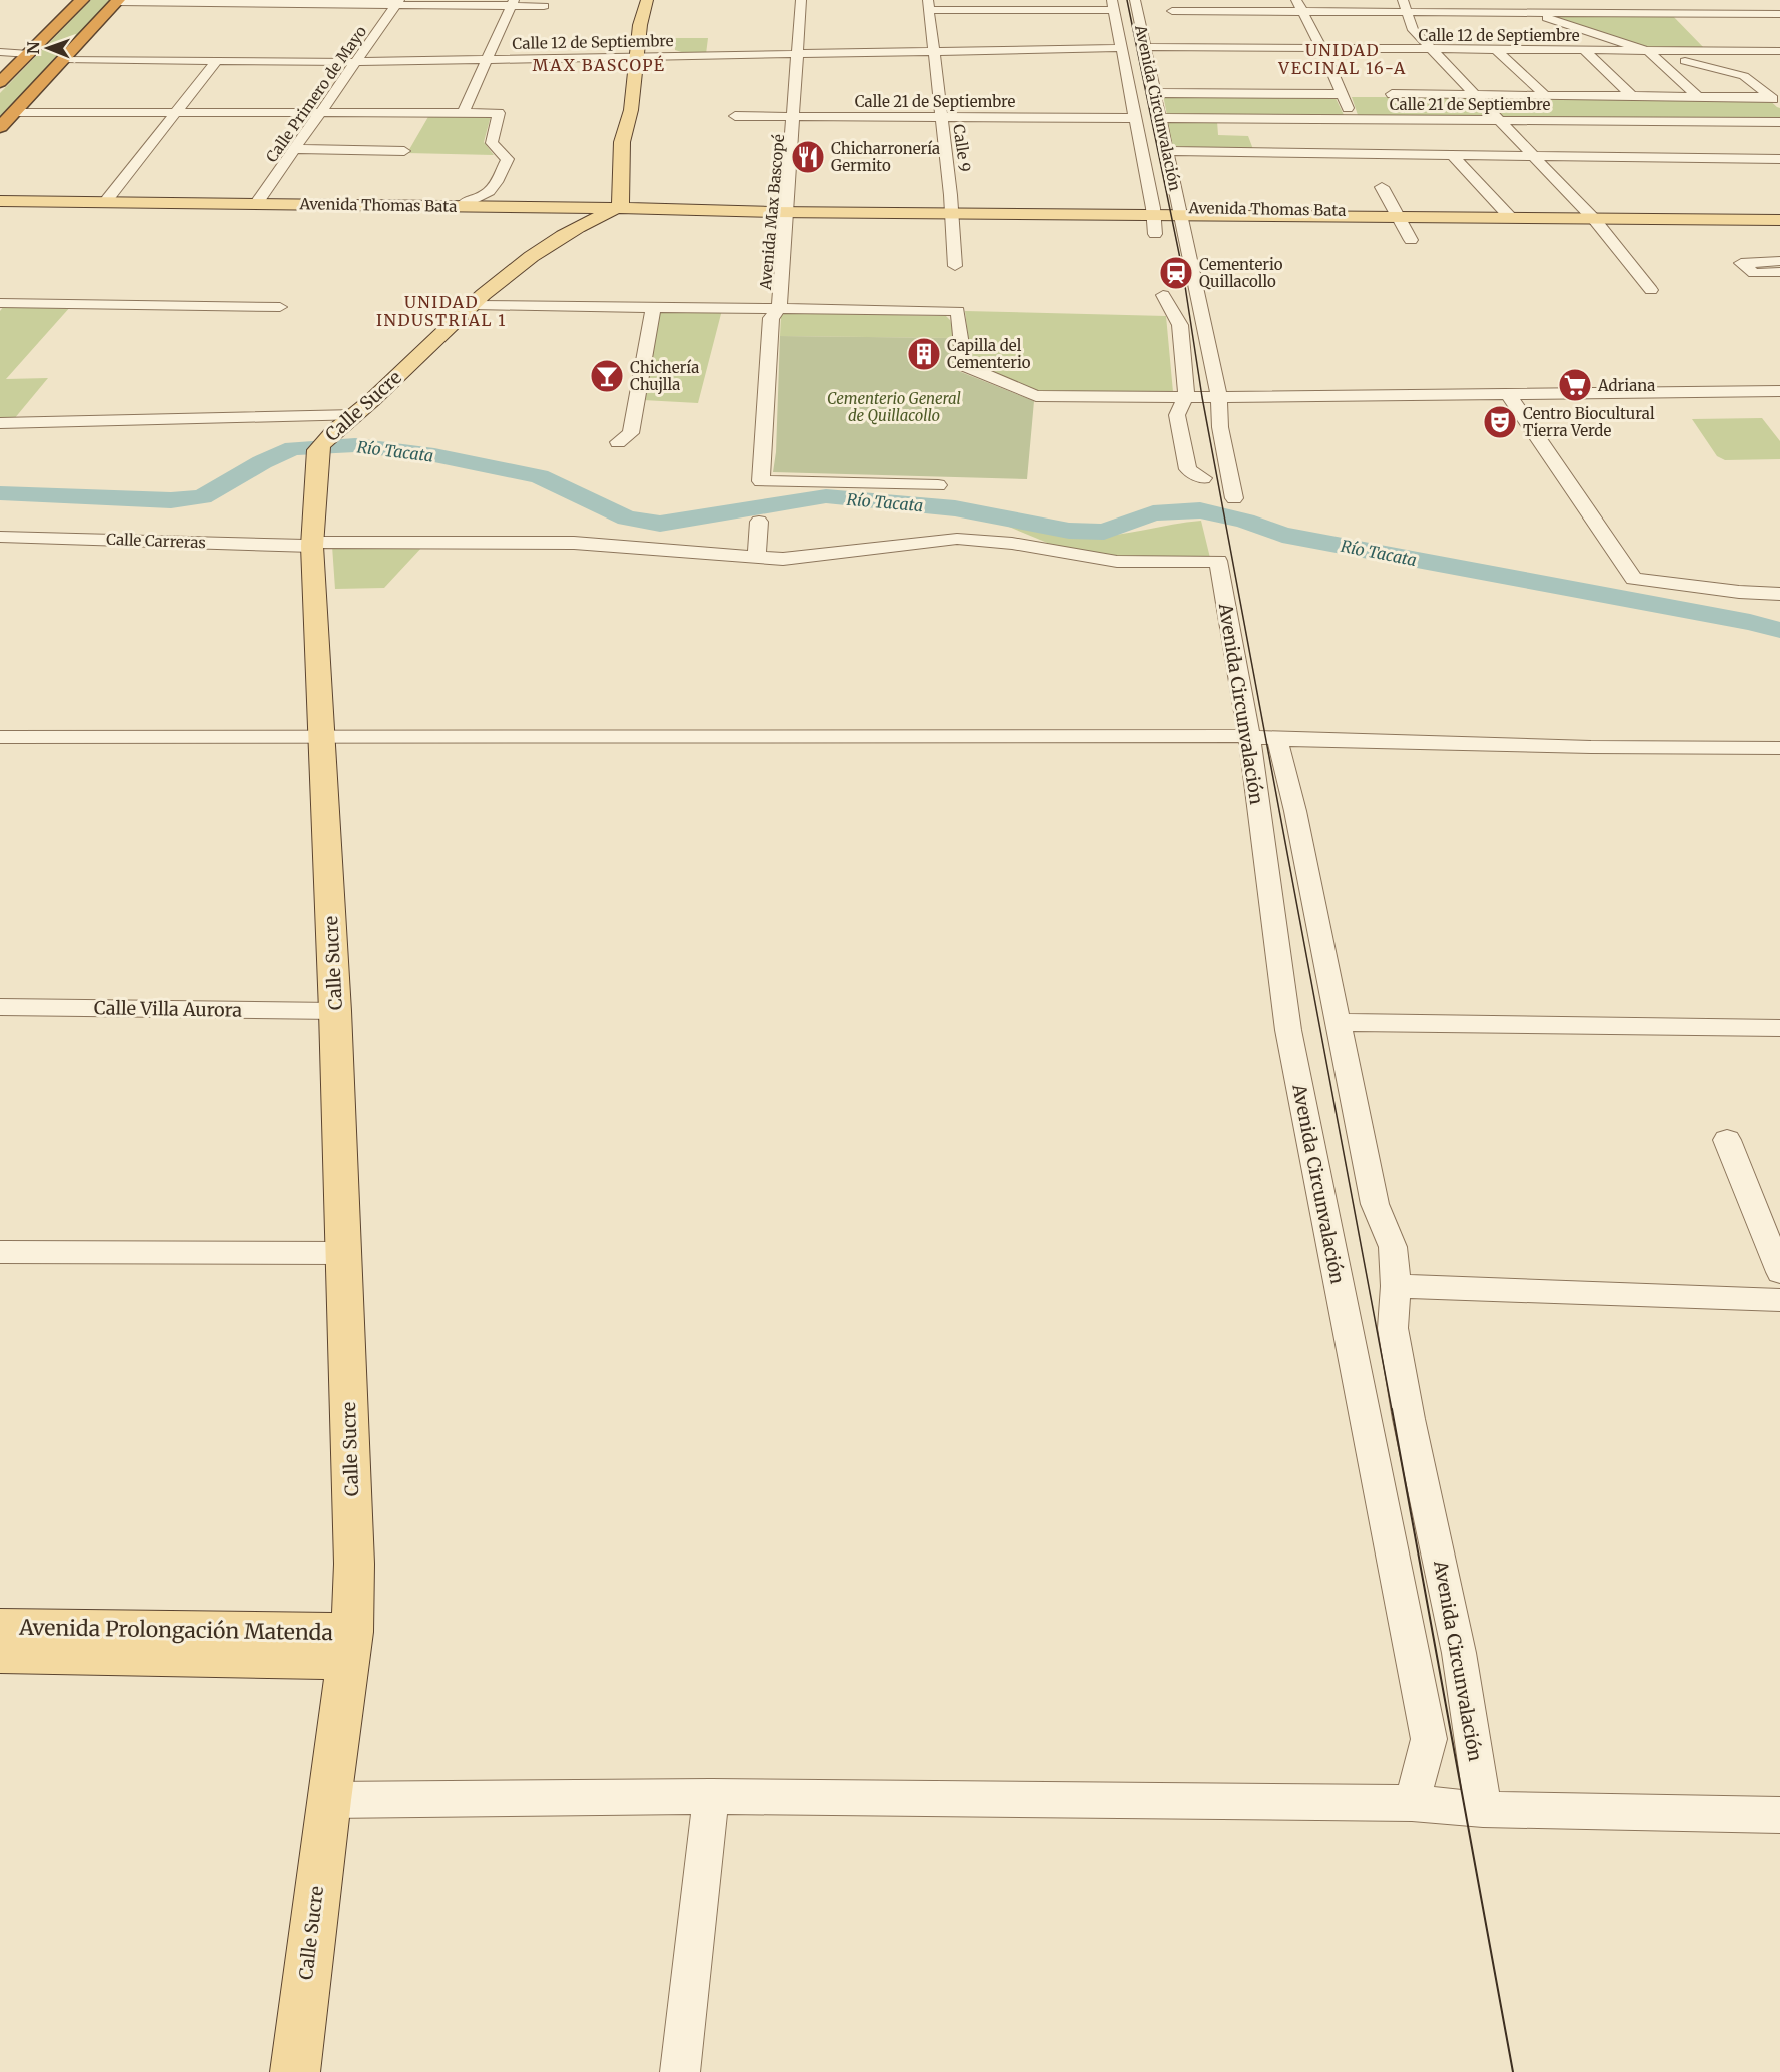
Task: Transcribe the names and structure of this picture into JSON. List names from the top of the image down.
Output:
{
  "streets": {
    "main road": ["Avenida Thomas Bata", "Calle Sucre", "Avenida Prolongación Matenda"],
    "street": [
      "Calle 12 de Septiembre",
      "Calle Primero de Mayo",
      "Calle 21 de Septiembre",
      "Avenida Circunvalación",
      "Calle 9",
      "Avenida Max Bascopé",
      "Calle Carreras",
      "Calle Villa Aurora"
    ]
  },
  "crossings": [
    ["Calle 12 de Septiembre", "Calle Primero de Mayo"],
    ["Calle 12 de Septiembre", "Avenida Circunvalación"],
    ["Calle 12 de Septiembre", "Calle 9"],
    ["Calle 12 de Septiembre", "Avenida Max Bascopé"],
    ["Calle Primero de Mayo", "Avenida Thomas Bata"],
    ["Calle 21 de Septiembre", "Avenida Circunvalación"],
    ["Calle 21 de Septiembre", "Calle 9"],
    ["Calle 21 de Septiembre", "Avenida Max Bascopé"],
    ["Avenida Circunvalación", "Avenida Thomas Bata"],
    ["Avenida Circunvalación", "Calle Carreras"],
    ["Calle 9", "Avenida Thomas Bata"],
    ["Avenida Thomas Bata", "Avenida Max Bascopé"],
    ["Avenida Thomas Bata", "Calle Sucre"],
    ["Calle Sucre", "Calle Carreras"],
    ["Calle Sucre", "Calle Villa Aurora"],
    ["Calle Sucre", "Avenida Prolongación Matenda"]
  ],
  "districts": ["UNIDAD VECINAL 16-A", "MAX BASCOPÉ", "UNIDAD INDUSTRIAL 1"],
  "water": ["Río Tacata"],
  "parks": ["Cementerio General de Quillacollo"],
  "places": {
    "restaurant": ["Chicharronería Germito"],
    "station": ["Cementerio Quillacollo"],
    "building": ["Capilla del Cementerio"],
    "bar": ["Chichería Chujlla"],
    "supermarket": ["Adriana"],
    "theatre": ["Centro Biocultural Tierra Verde"]
  },
  "north": "left"
}
